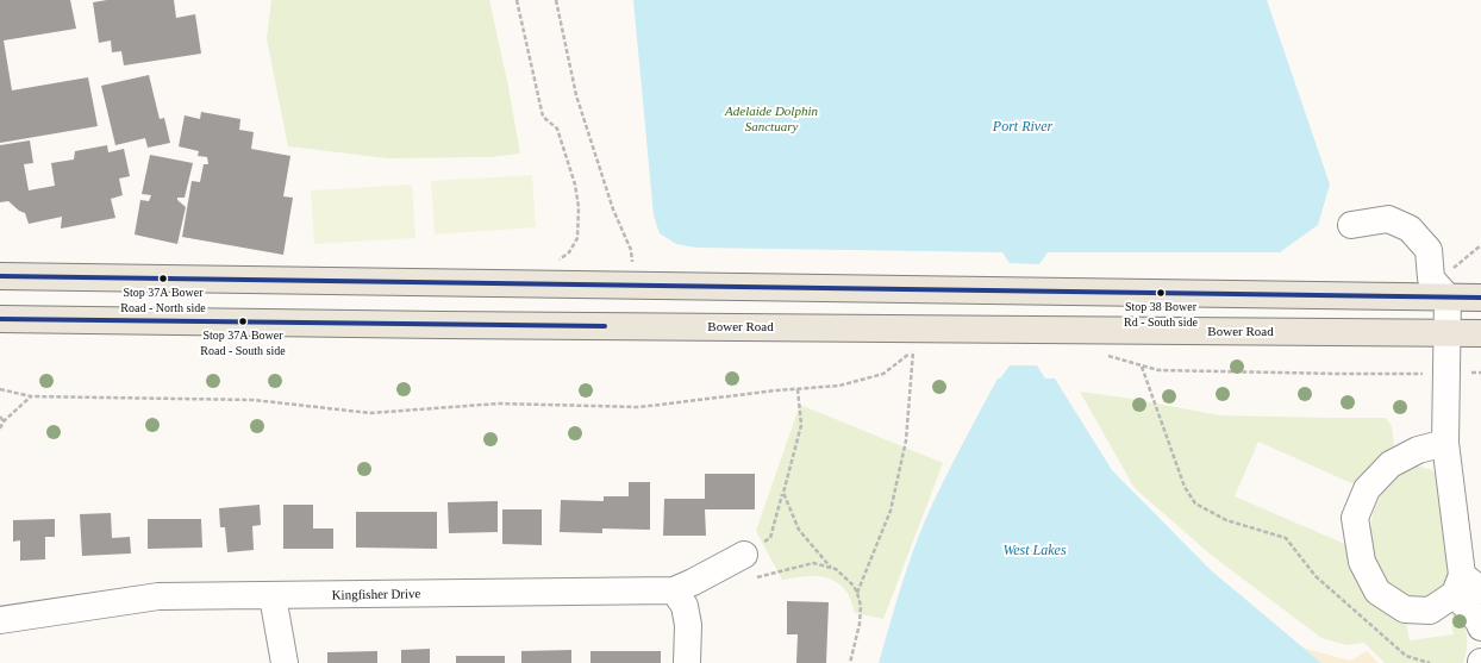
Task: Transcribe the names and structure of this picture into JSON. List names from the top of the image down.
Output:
{
  "streets": {
    "main road": ["Bower Road"],
    "street": ["Kingfisher Drive"]
  },
  "water": ["Port River", "West Lakes"],
  "parks": ["Adelaide Dolphin Sanctuary"],
  "places": ["Stop 37A Bower Road - North side", "Stop 38 Bower Rd - South side", "Stop 37A Bower Road - South side"]
}
